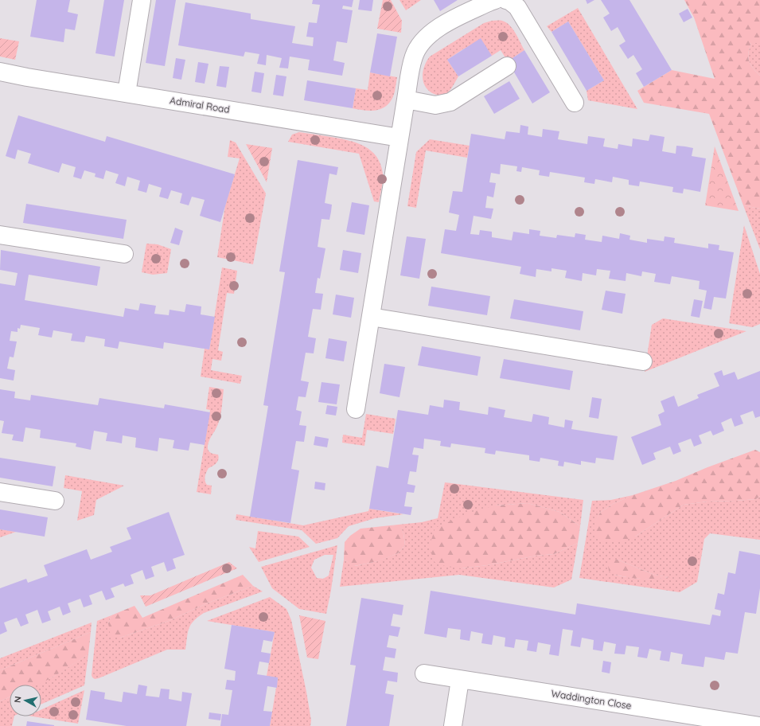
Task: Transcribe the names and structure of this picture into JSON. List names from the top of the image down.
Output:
{
  "streets": {
    "street": ["Admiral Road", "Waddington Close"]
  },
  "north": "left"
}
